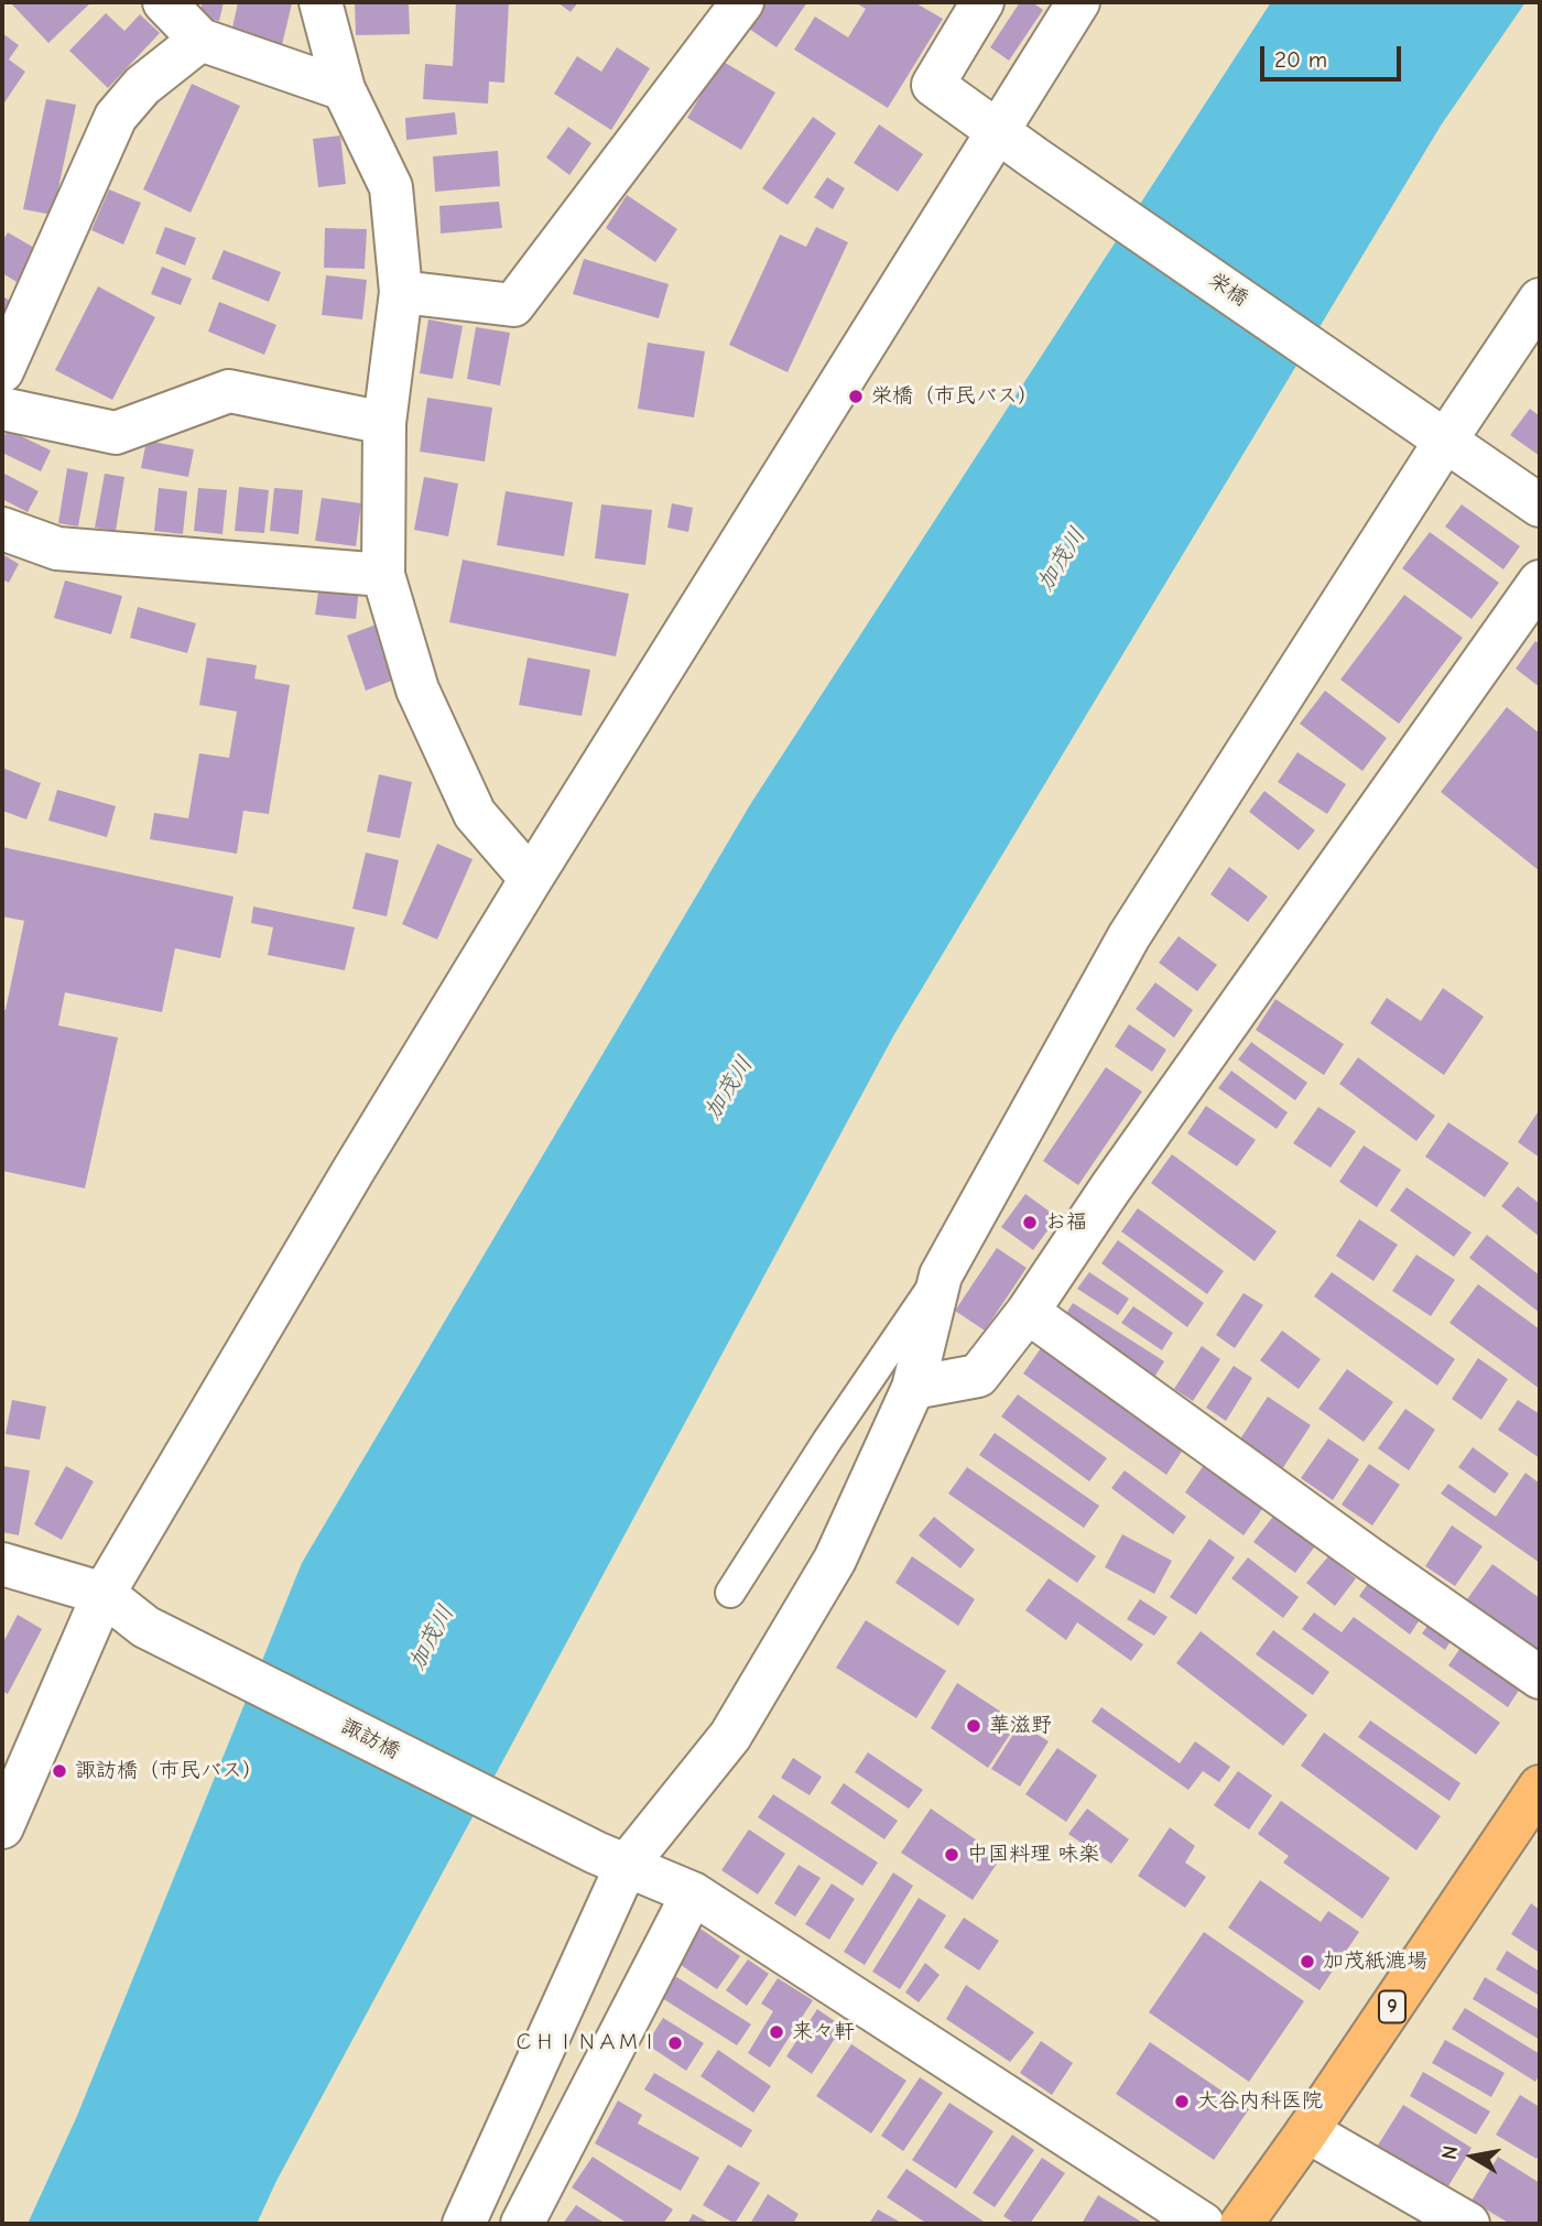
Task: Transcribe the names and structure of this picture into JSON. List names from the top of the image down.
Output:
{
  "streets": {
    "main road": ["9"],
    "street": ["栄橋", "諏訪橋"]
  },
  "water": ["加茂川"],
  "places": [
    "栄橋（市民バス）",
    "お福",
    "華滋野",
    "諏訪橋（市民バス）",
    "中国料理 味楽",
    "加茂紙漉場",
    "来々軒",
    "ＣＨＩＮＡＭＩ",
    "大谷内科医院"
  ],
  "scale_bar": "20 m",
  "north": "left"
}
